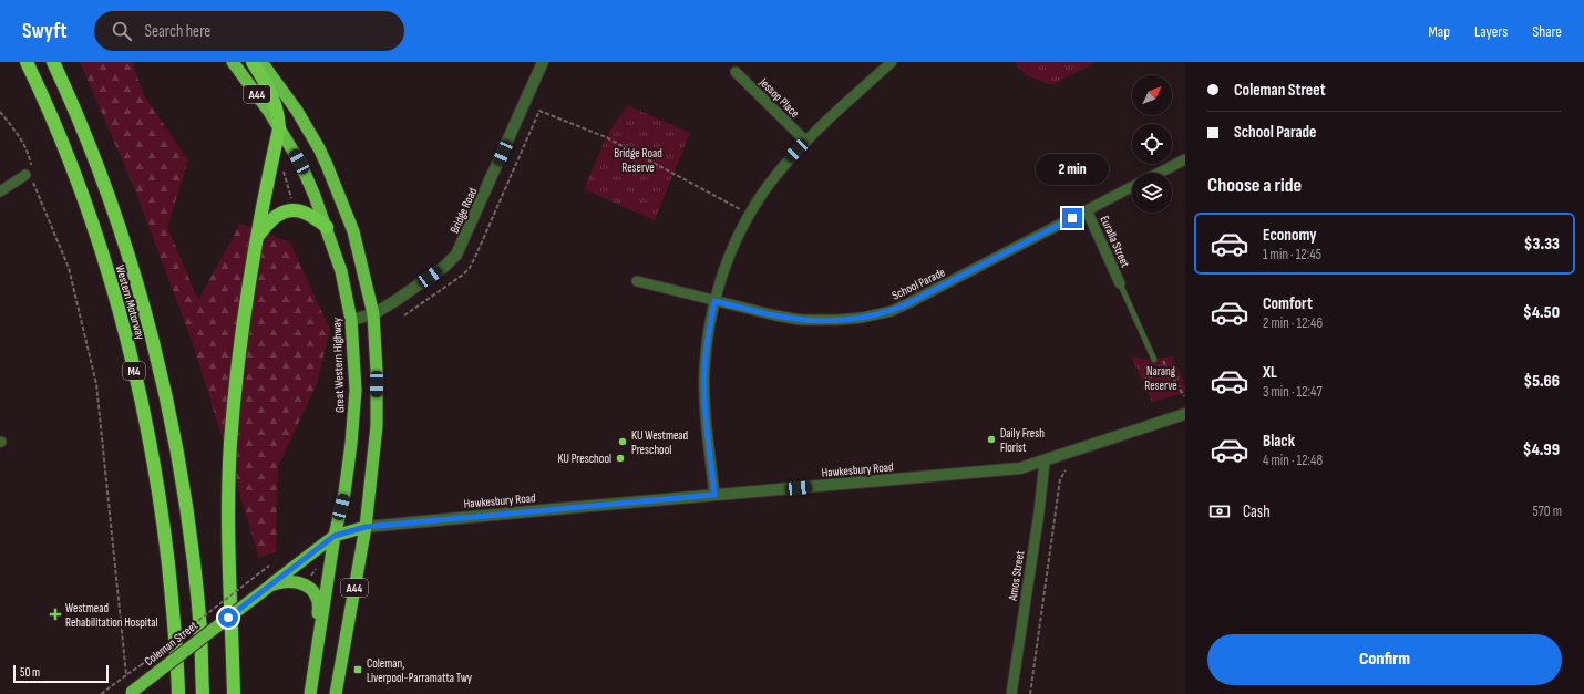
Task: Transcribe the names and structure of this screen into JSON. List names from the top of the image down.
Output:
{
  "streets": {
    "highway": [
      "A44",
      "Western Motorway",
      "Great Western Highway",
      "M4",
      "Coleman Street"
    ],
    "street": [
      "Jessop Place",
      "Bridge Road",
      "Euralla Street",
      "School Parade",
      "Hawkesbury Road",
      "Amos Street"
    ]
  },
  "crossings": [
    ["A44", "Bridge Road"],
    ["A44", "Hawkesbury Road"],
    ["A44", "Coleman Street"],
    ["Bridge Road", "Great Western Highway"],
    ["Euralla Street", "School Parade"],
    ["Great Western Highway", "Coleman Street"],
    ["Hawkesbury Road", "Amos Street"],
    ["Hawkesbury Road", "Coleman Street"]
  ],
  "parks": ["Bridge Road Reserve", "Narang Reserve"],
  "places": {
    "other": ["Daily Fresh Florist", "KU Westmead Preschool", "KU Preschool"],
    "health": ["Westmead Rehabilitation Hospital"],
    "transit": ["Coleman, Liverpool-Parramatta Twy"]
  },
  "scale_bar": "50 m",
  "north": "top right",
  "page": {
    "header": "Swyft",
    "search": "Search here",
    "nav": ["Map", "Layers", "Share"],
    "banner": ["Coleman Street", "School Parade"],
    "bubble": "2 min",
    "heading": "Choose a ride",
    "list": [
      {
        "name": "Economy",
        "note": "1 min · 12:45",
        "value": "$3.33"
      },
      {
        "name": "Comfort",
        "note": "2 min · 12:46",
        "value": "$4.50"
      },
      {
        "name": "XL",
        "note": "3 min · 12:47",
        "value": "$5.66"
      },
      {
        "name": "Black",
        "note": "4 min · 12:48",
        "value": "$4.99"
      }
    ],
    "pay": ["Cash", "570 m"],
    "buttons": "Confirm",
    "scale": "50 m"
  }
}
